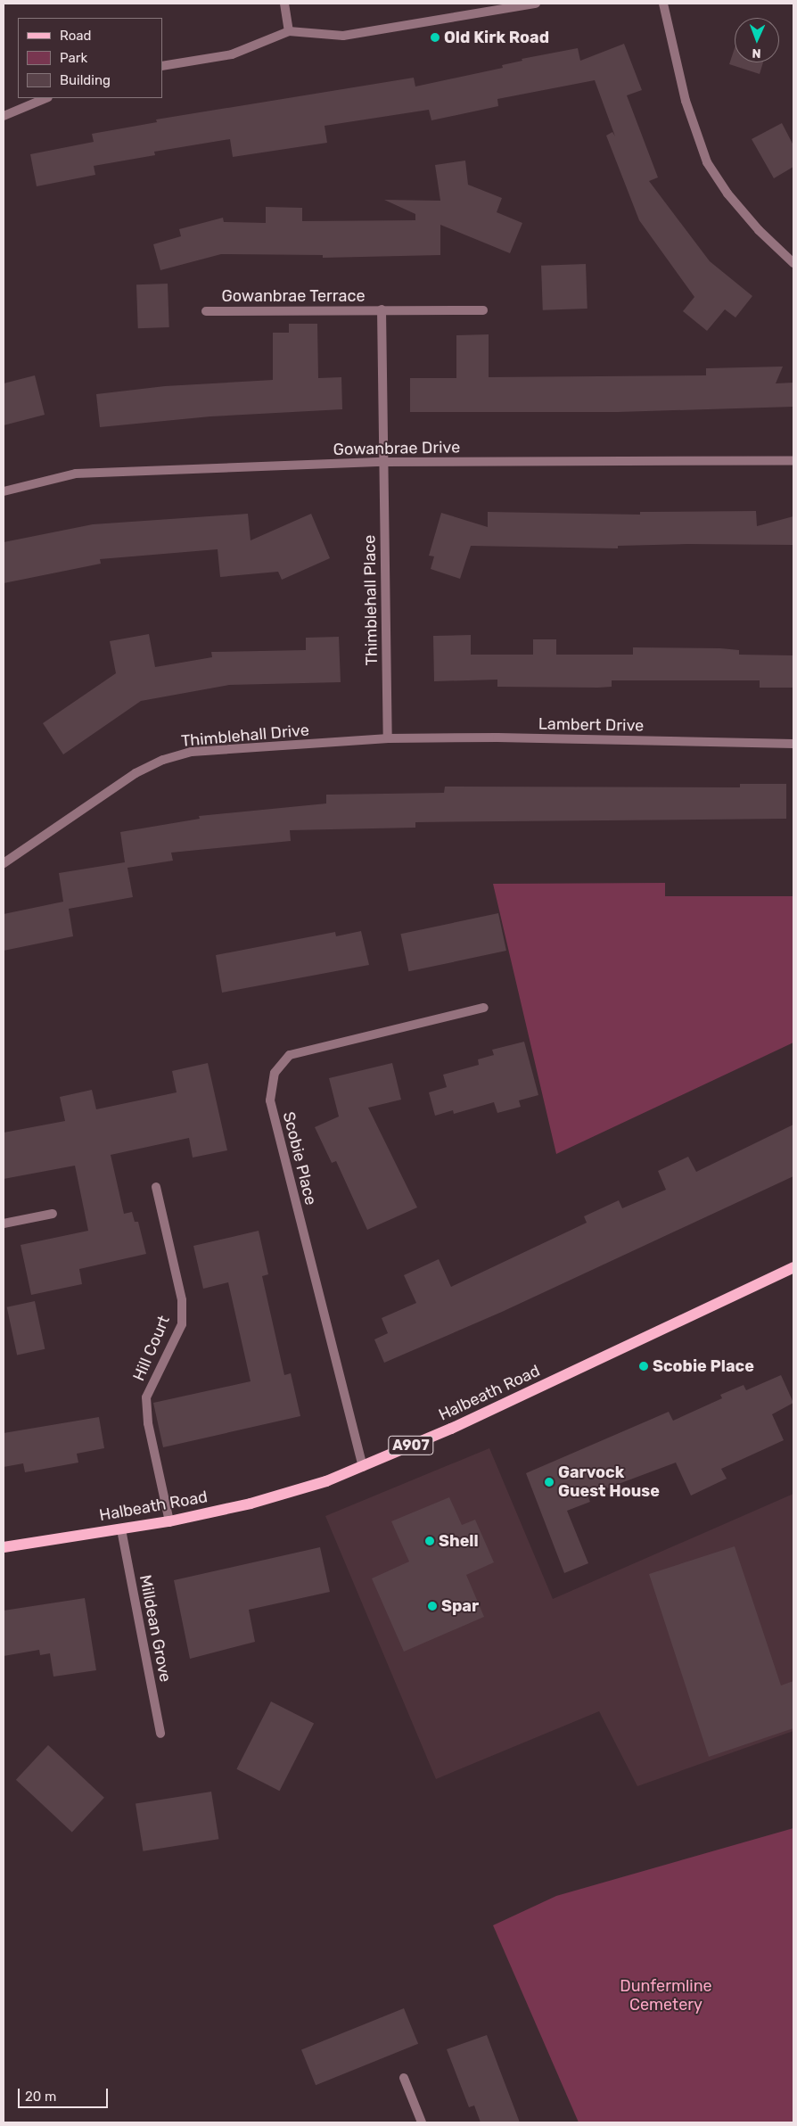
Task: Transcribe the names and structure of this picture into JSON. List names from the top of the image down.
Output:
{
  "streets": {
    "main road": ["Halbeath Road", "A907"],
    "street": [
      "Gowanbrae Terrace",
      "Gowanbrae Drive",
      "Thimblehall Place",
      "Lambert Drive",
      "Thimblehall Drive",
      "Scobie Place",
      "Hill Court",
      "Milldean Grove"
    ]
  },
  "crossings": [
    ["Gowanbrae Terrace", "Gowanbrae Drive"],
    ["Gowanbrae Terrace", "Thimblehall Place"],
    ["Gowanbrae Drive", "Thimblehall Place"],
    ["Thimblehall Place", "Lambert Drive"],
    ["Thimblehall Place", "Thimblehall Drive"],
    ["Lambert Drive", "Thimblehall Drive"],
    ["Scobie Place", "Halbeath Road"],
    ["Hill Court", "Halbeath Road"],
    ["Halbeath Road", "Milldean Grove"]
  ],
  "parks": ["Dunfermline Cemetery"],
  "places": [
    "Old Kirk Road",
    "Scobie Place",
    "Garvock Guest House",
    "Shell",
    "Spar"
  ],
  "legend": ["Road", "Park", "Building"],
  "scale_bar": "20 m",
  "north": "bottom"
}
